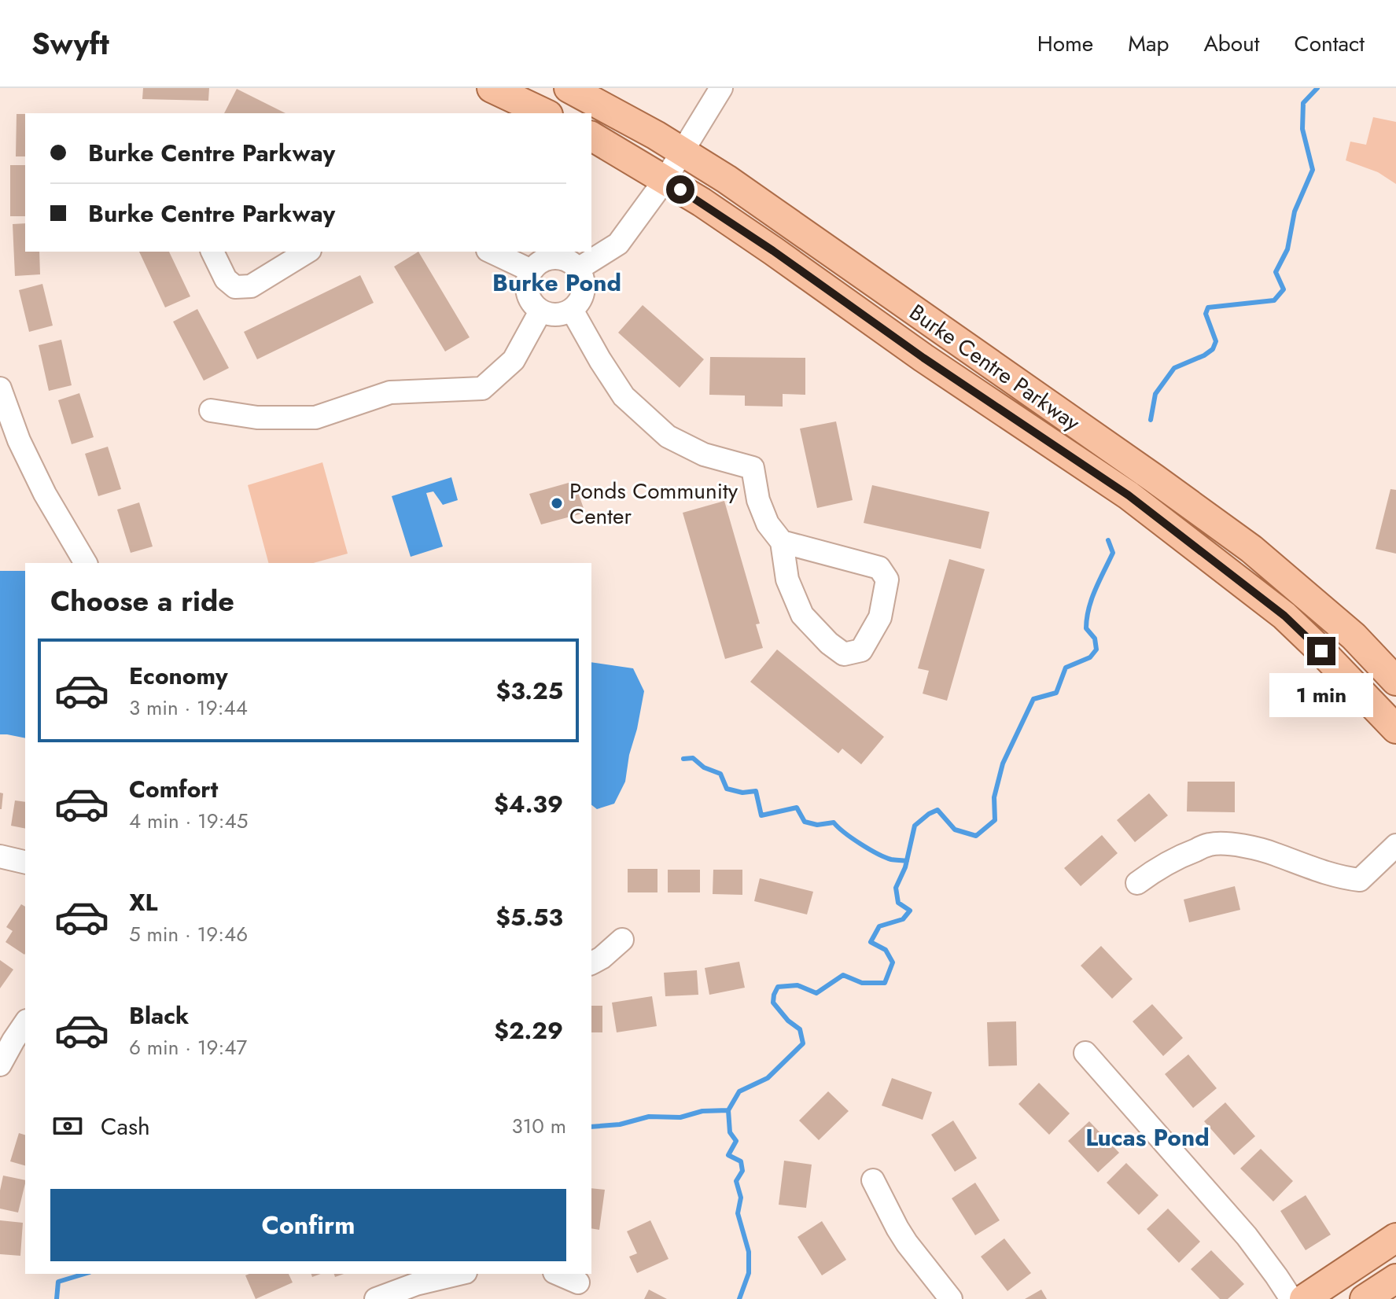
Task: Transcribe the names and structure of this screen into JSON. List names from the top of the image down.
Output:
{
  "streets": {
    "main road": ["Burke Centre Parkway"]
  },
  "districts": ["Burke Pond", "Lucas Pond"],
  "places": ["Ponds Community Center"],
  "page": {
    "header": "Swyft",
    "nav": [
      "Home",
      "Map",
      "About",
      "Contact"
    ],
    "banner": ["Burke Centre Parkway", "Burke Centre Parkway"],
    "heading": "Choose a ride",
    "list": [
      {
        "name": "Economy",
        "note": "3 min · 19:44",
        "value": "$3.25"
      },
      {
        "name": "Comfort",
        "note": "4 min · 19:45",
        "value": "$4.39"
      },
      {
        "name": "XL",
        "note": "5 min · 19:46",
        "value": "$5.53"
      },
      {
        "name": "Black",
        "note": "6 min · 19:47",
        "value": "$2.29"
      }
    ],
    "bubble": "1 min",
    "pay": ["Cash", "310 m"],
    "buttons": "Confirm"
  }
}
